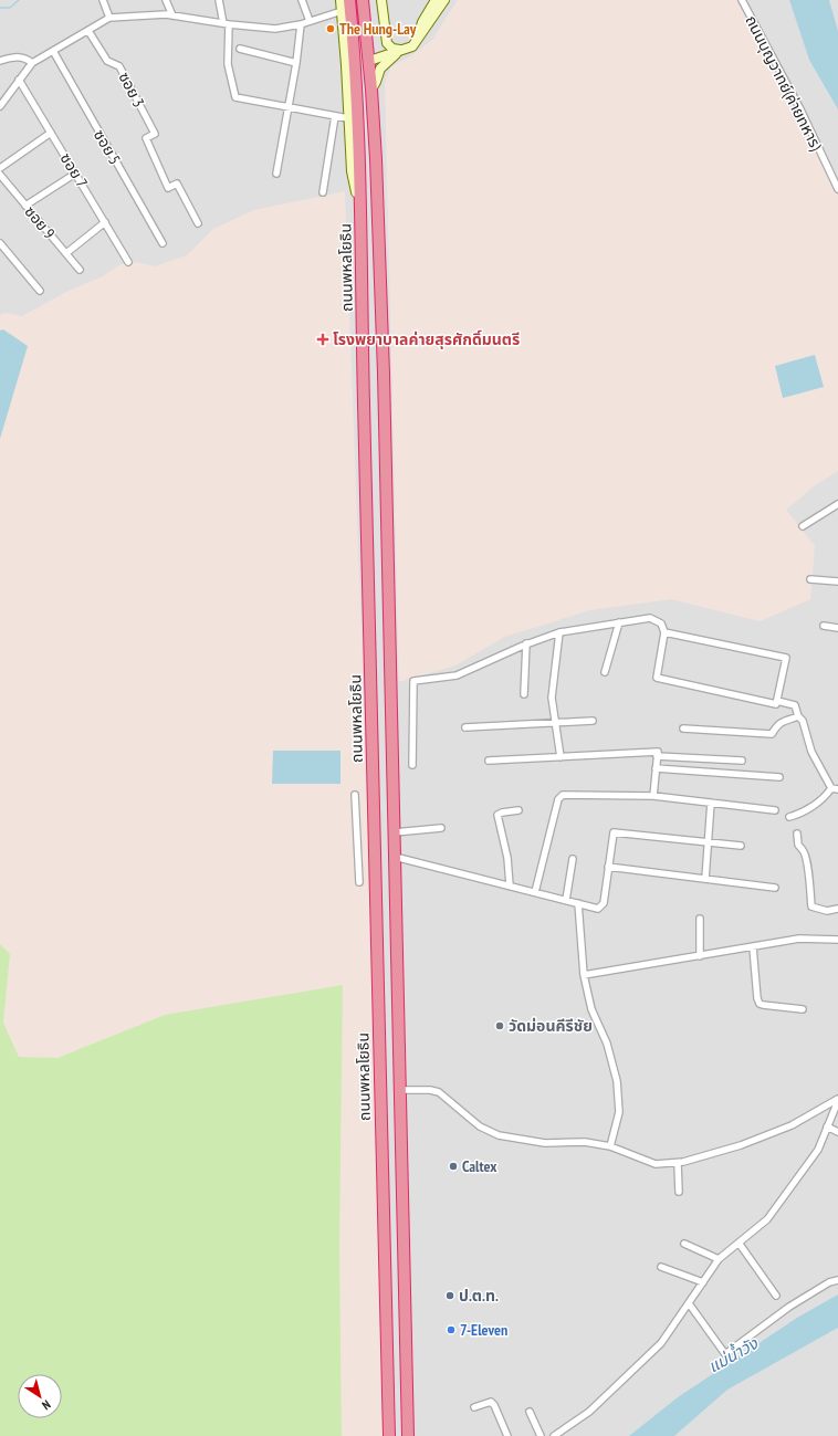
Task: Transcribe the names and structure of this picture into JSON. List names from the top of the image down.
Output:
{
  "streets": {
    "highway": ["ถนนพหลโยธิน"],
    "street": [
      "ถนนบุญวาทย์(ค่ายทหาร)",
      "ซอย 3",
      "ซอย 5",
      "ซอย 7",
      "ซอย 9"
    ]
  },
  "water": ["แม่น้ำวัง"],
  "places": {
    "other": [
      "The Hung-Lay",
      "วัดม่อนคีรีชัย",
      "Caltex",
      "ป.ต.ท.",
      "7-Eleven"
    ],
    "health": ["โรงพยาบาลค่ายสุรศักดิ์มนตรี"]
  },
  "north": "bottom right"
}
